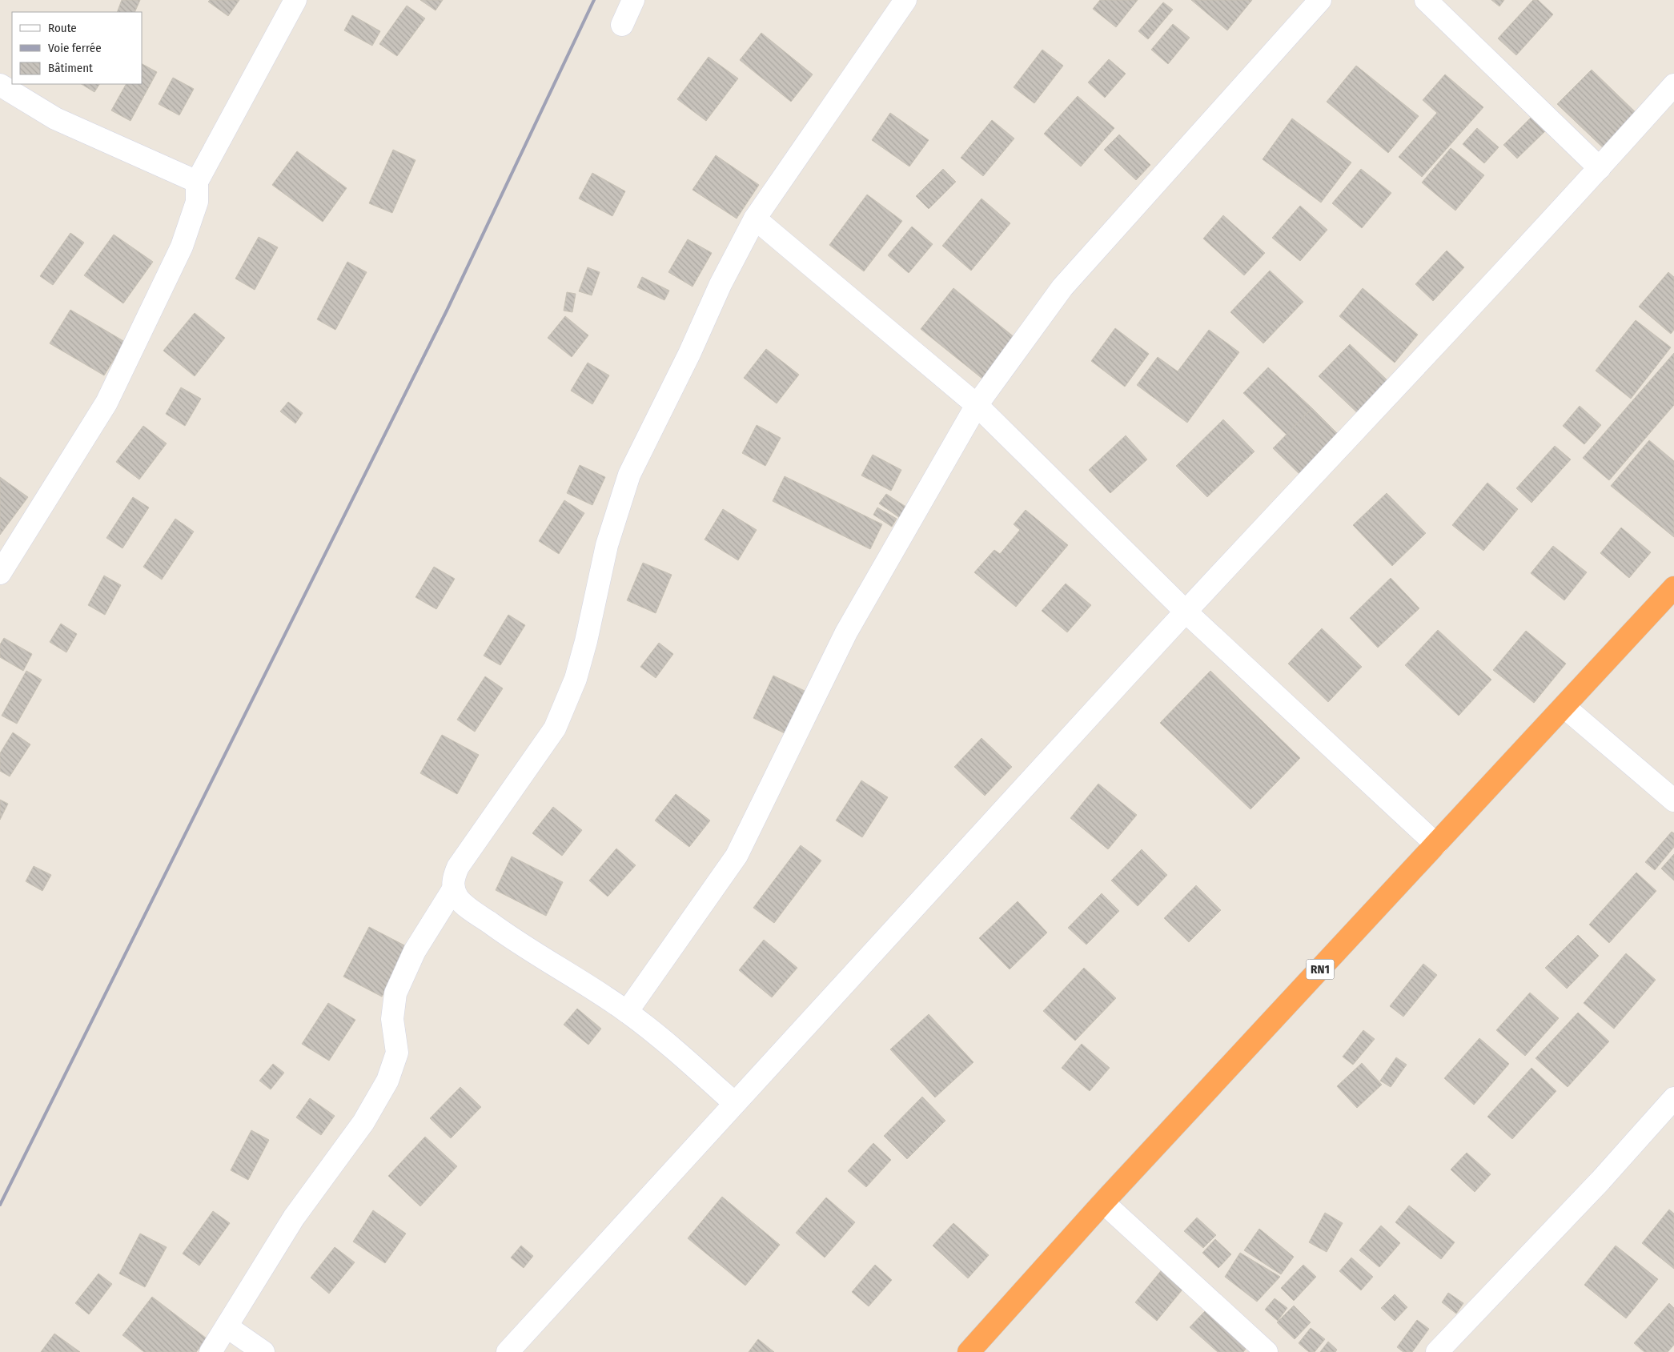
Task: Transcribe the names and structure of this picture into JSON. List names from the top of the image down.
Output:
{
  "streets": {
    "highway": ["RN1"]
  },
  "legend": ["Route", "Voie ferrée", "Bâtiment"]
}
